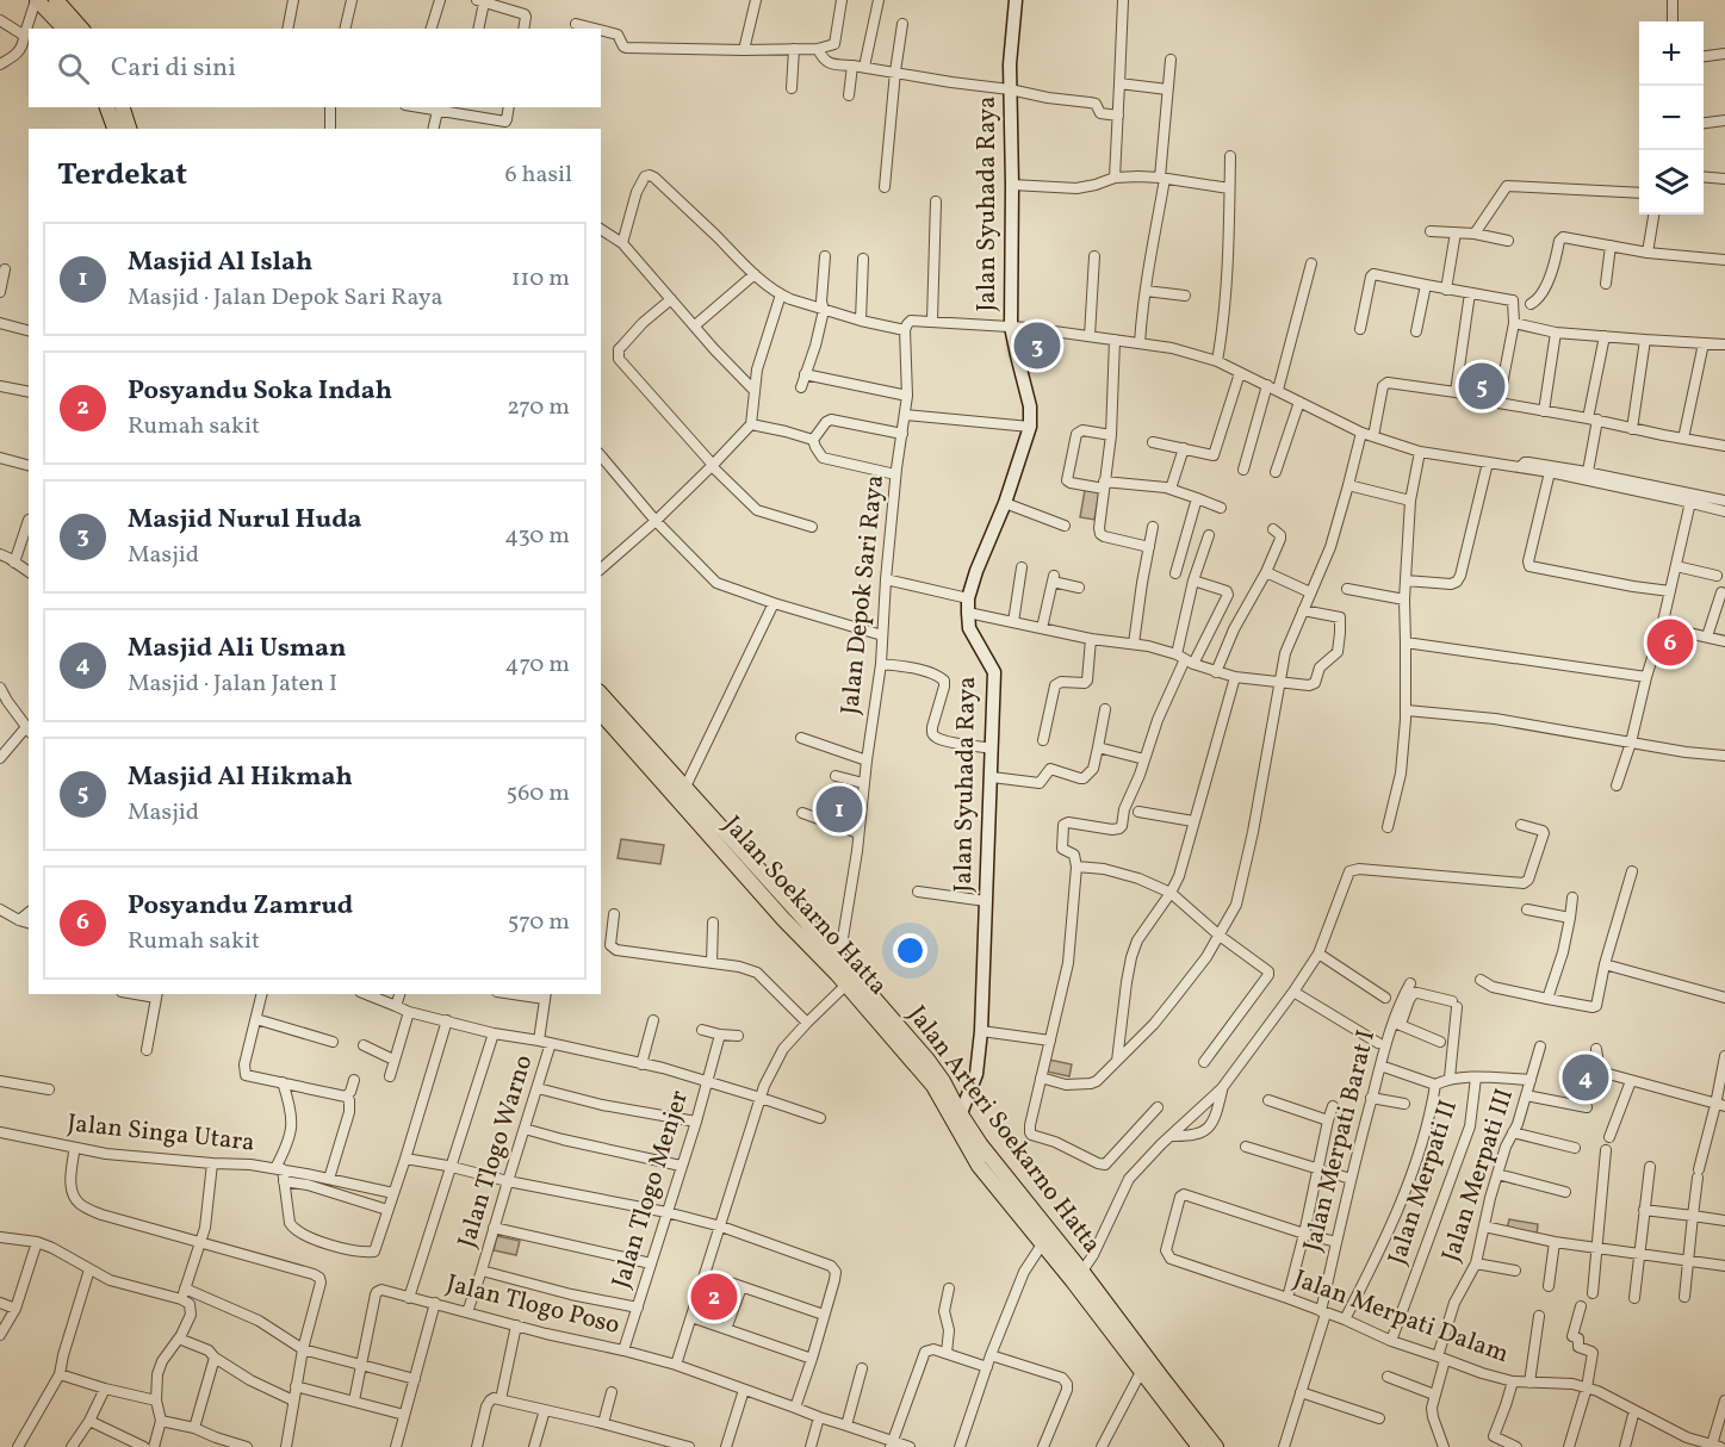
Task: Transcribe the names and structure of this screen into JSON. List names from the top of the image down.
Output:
{
  "streets": {
    "main road": ["Jalan Soekarno Hatta", "Jalan Arteri Soekarno Hatta"],
    "street": [
      "Jalan Syuhada Raya",
      "Jalan Depok Sari Raya",
      "Jalan Singa Utara",
      "Jalan Merpati Barat I",
      "Jalan Tlogo Warno",
      "Jalan Merpati III",
      "Jalan Merpati II",
      "Jalan Tlogo Menjer",
      "Jalan Tlogo Poso",
      "Jalan Merpati Dalam"
    ]
  },
  "crossings": [
    ["Jalan Syuhada Raya", "Jalan Arteri Soekarno Hatta"],
    ["Jalan Depok Sari Raya", "Jalan Arteri Soekarno Hatta"],
    ["Jalan Soekarno Hatta", "Jalan Arteri Soekarno Hatta"],
    ["Jalan Merpati Barat I", "Jalan Merpati Dalam"],
    ["Jalan Tlogo Warno", "Jalan Tlogo Poso"],
    ["Jalan Merpati III", "Jalan Merpati Dalam"],
    ["Jalan Merpati II", "Jalan Merpati Dalam"],
    ["Jalan Tlogo Menjer", "Jalan Tlogo Poso"]
  ],
  "page": {
    "map_buttons": ["+", "−"],
    "search": "Cari di sini",
    "heading": ["Terdekat", "6 hasil"],
    "list": [
      {
        "mark": "1",
        "name": "Masjid Al Islah",
        "note": "Masjid · Jalan Depok Sari Raya",
        "value": "110 m"
      },
      {
        "mark": "2",
        "name": "Posyandu Soka Indah",
        "note": "Rumah sakit",
        "value": "270 m"
      },
      {
        "mark": "3",
        "name": "Masjid Nurul Huda",
        "note": "Masjid",
        "value": "430 m"
      },
      {
        "mark": "4",
        "name": "Masjid Ali Usman",
        "note": "Masjid · Jalan Jaten I",
        "value": "470 m"
      },
      {
        "mark": "5",
        "name": "Masjid Al Hikmah",
        "note": "Masjid",
        "value": "560 m"
      },
      {
        "mark": "6",
        "name": "Posyandu Zamrud",
        "note": "Rumah sakit",
        "value": "570 m"
      }
    ],
    "pins": [
      "3",
      "5",
      "6",
      "1",
      "4",
      "2"
    ]
  }
}
